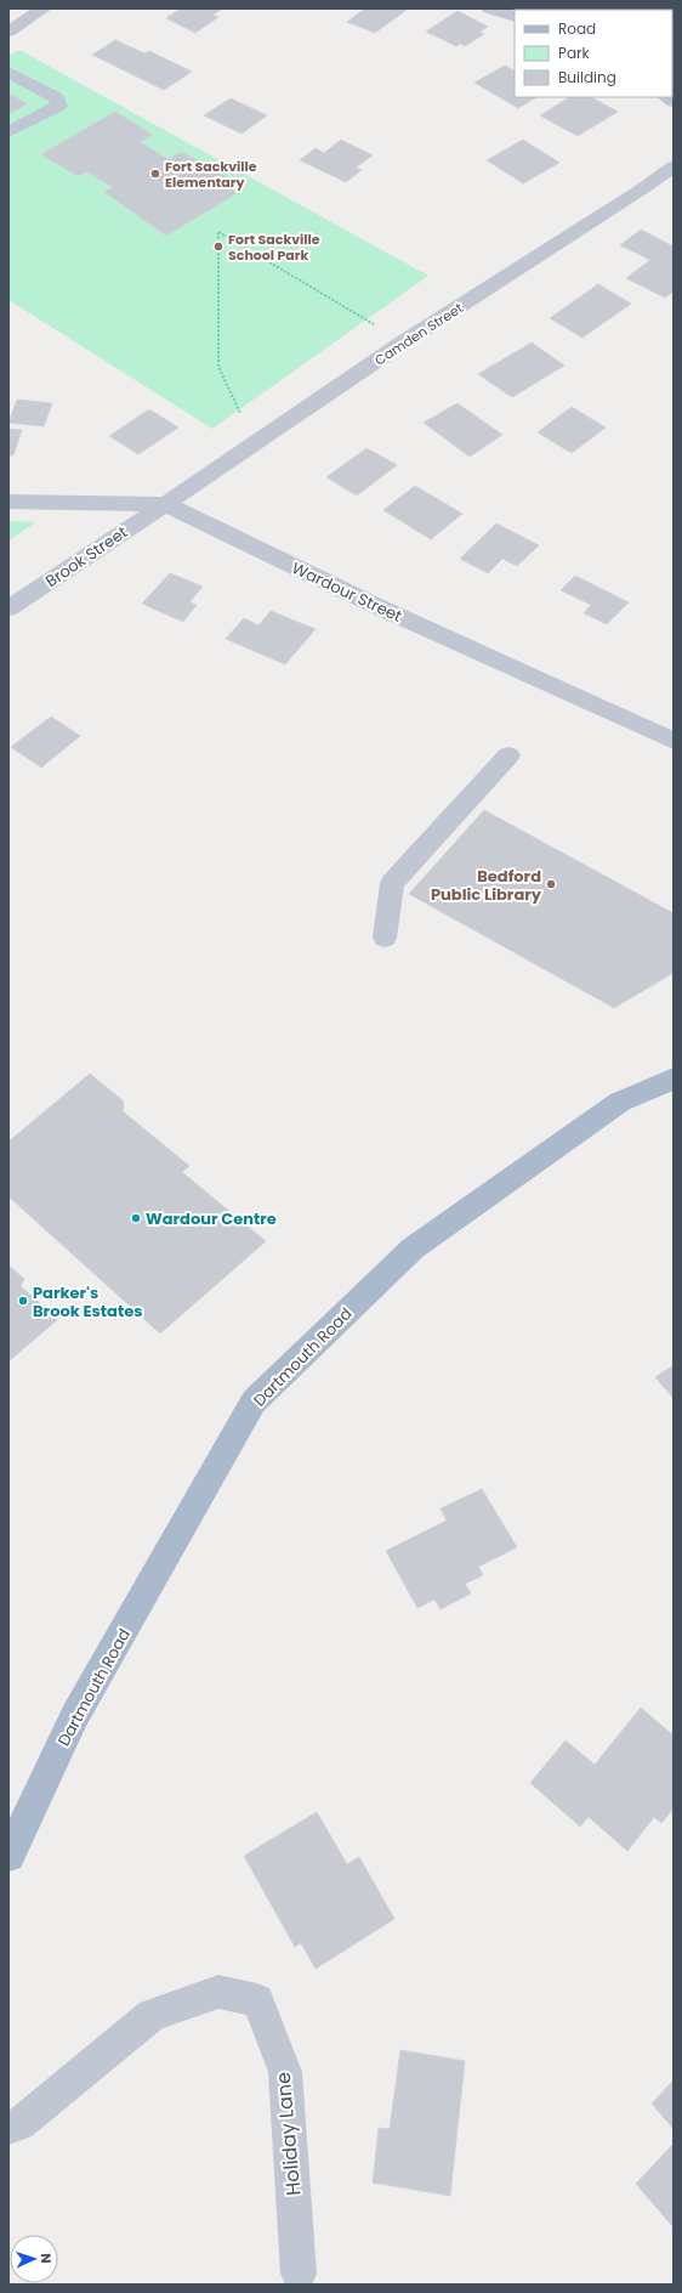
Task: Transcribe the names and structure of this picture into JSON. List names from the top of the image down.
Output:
{
  "streets": {
    "main road": ["Dartmouth Road"],
    "street": [
      "Camden Street",
      "Brook Street",
      "Wardour Street",
      "Holiday Lane"
    ]
  },
  "crossings": [
    ["Camden Street", "Brook Street"],
    ["Camden Street", "Wardour Street"],
    ["Brook Street", "Wardour Street"]
  ],
  "places": [
    "Fort Sackville Elementary",
    "Fort Sackville School Park",
    "Bedford Public Library",
    "Wardour Centre",
    "Parker's Brook Estates"
  ],
  "legend": ["Road", "Park", "Building"],
  "north": "right"
}
